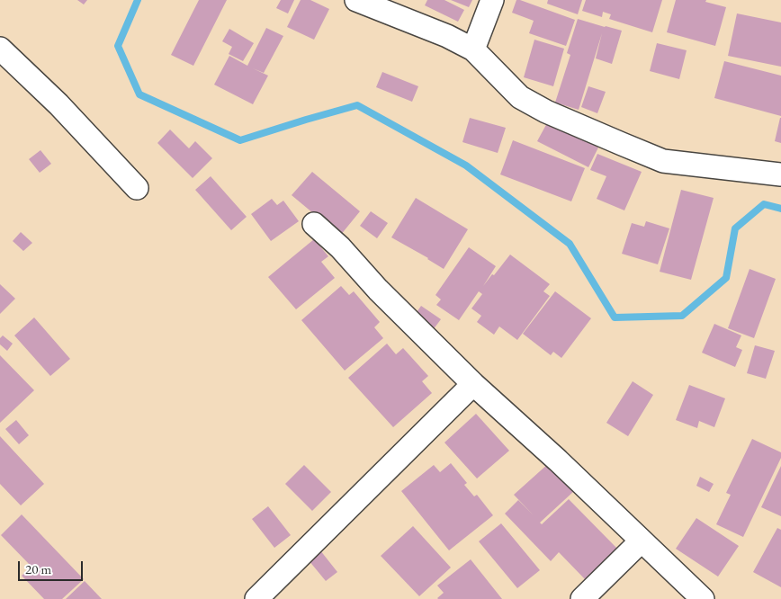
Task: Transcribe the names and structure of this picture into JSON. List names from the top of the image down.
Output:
{
  "scale_bar": "20 m"
}
